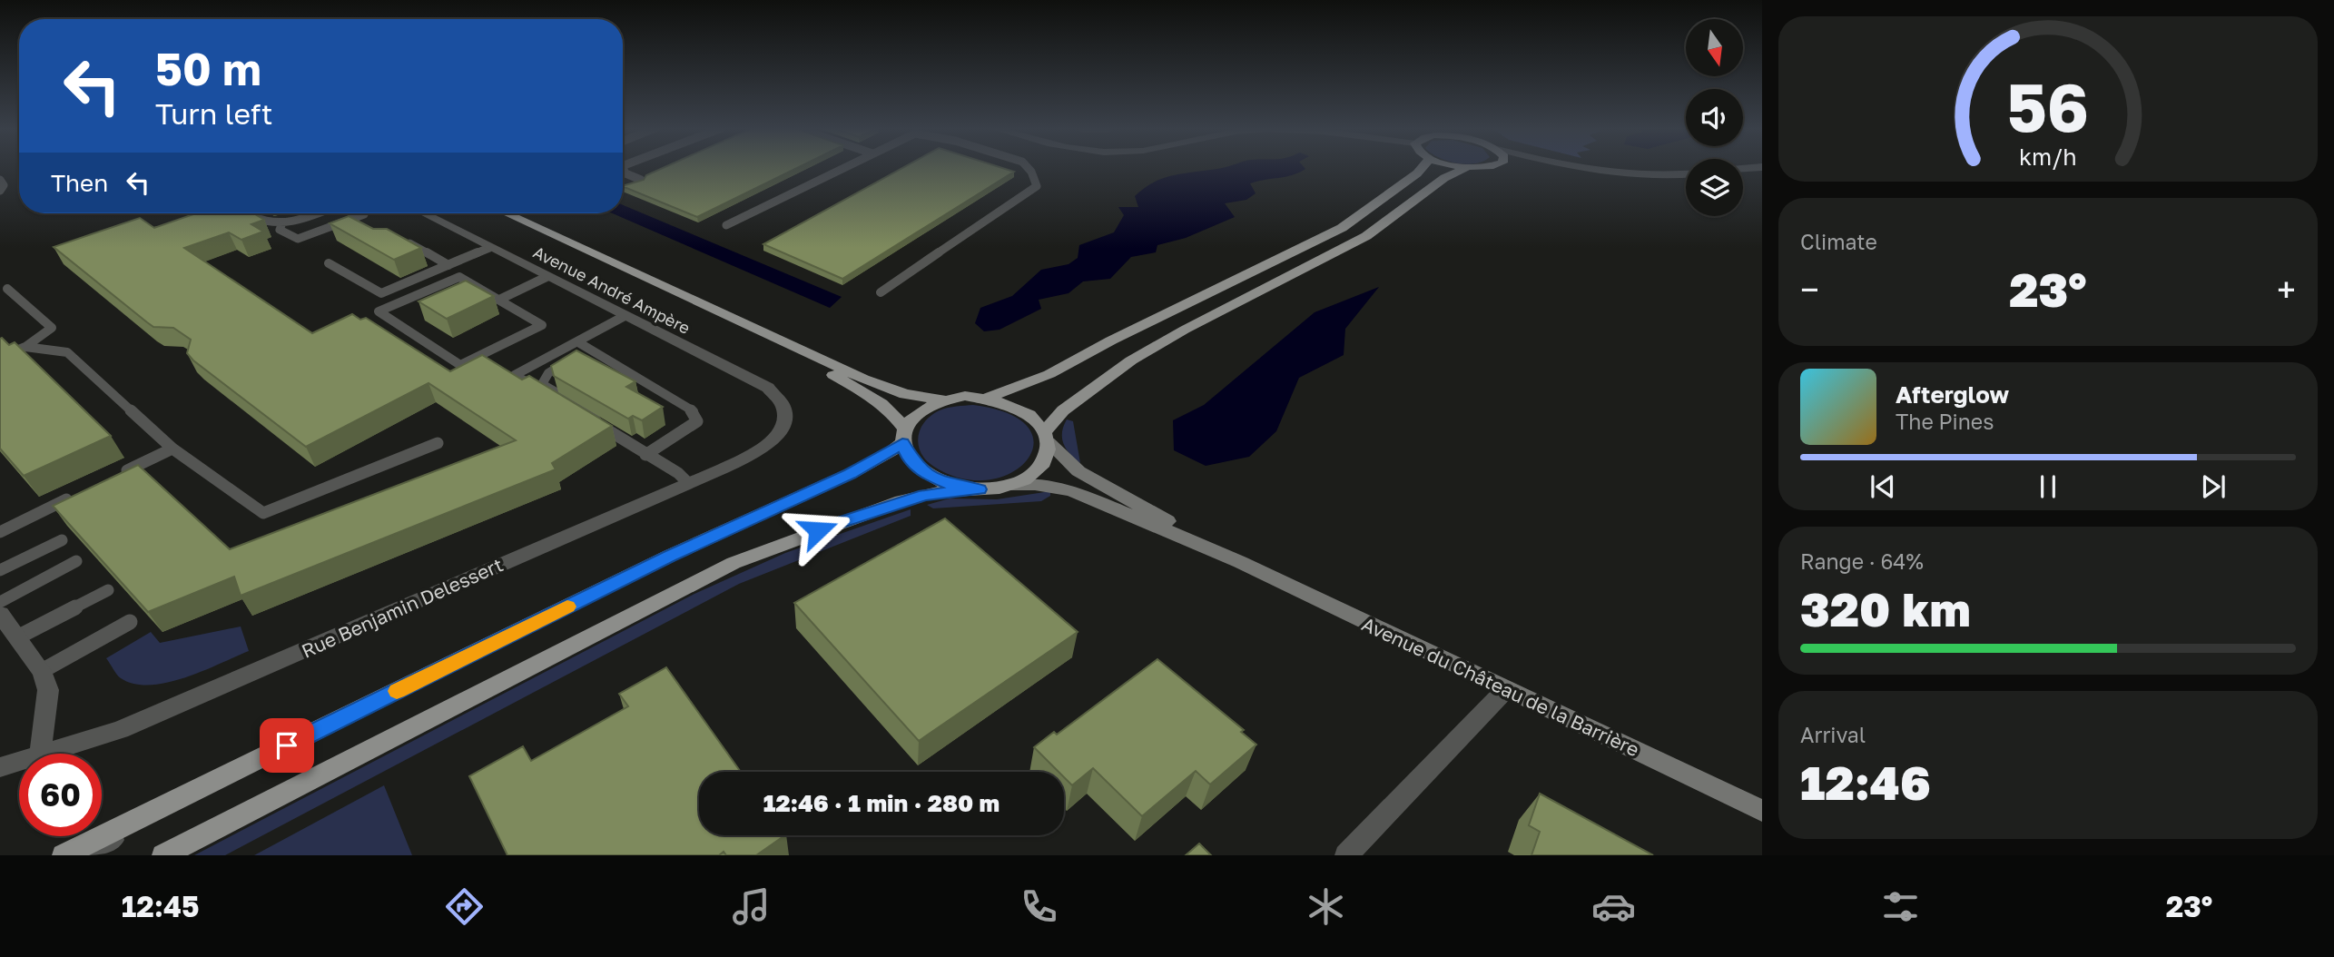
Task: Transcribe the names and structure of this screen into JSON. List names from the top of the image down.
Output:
{
  "streets": {
    "main road": ["Avenue du Château de la Barrière"],
    "street": ["Avenue André Ampère", "Rue Benjamin Delessert"]
  },
  "crossings": [
    ["Avenue André Ampère", "Rue Benjamin Delessert"]
  ],
  "north": "bottom",
  "page": {
    "turn": ["50 m", "Turn left"],
    "then": "Then",
    "tile": [
      "Climate",
      ["Range · 64%", "320 km"],
      ["Arrival", "12:46"]
    ],
    "heat": ["−", "23°", "+"],
    "song": ["Afterglow", "The Pines"],
    "limit": "60",
    "trip": "12:46 · 1 min · 280 m",
    "tabs": ["12:45", "23°"],
    "gauge": ["56", "km/h"]
  }
}
